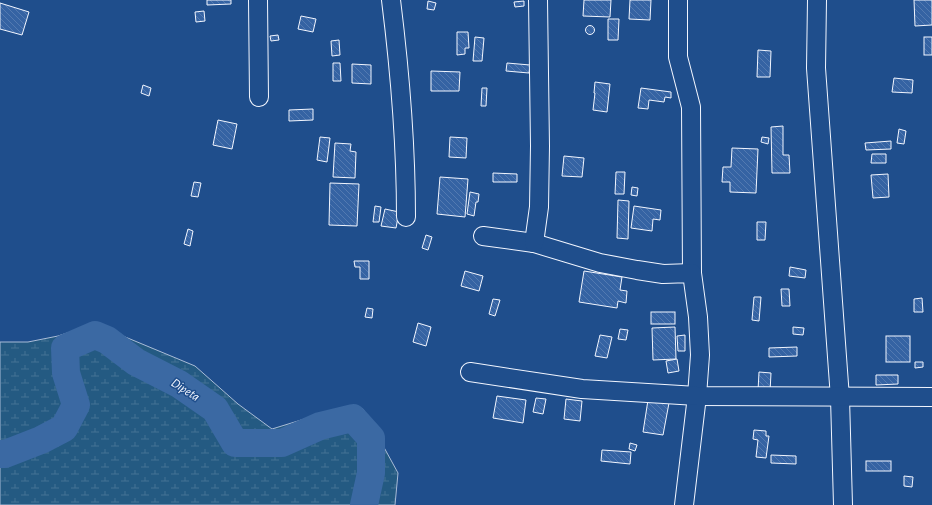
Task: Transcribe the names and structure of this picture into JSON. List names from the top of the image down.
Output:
{
  "water": ["Dipeta"]
}
